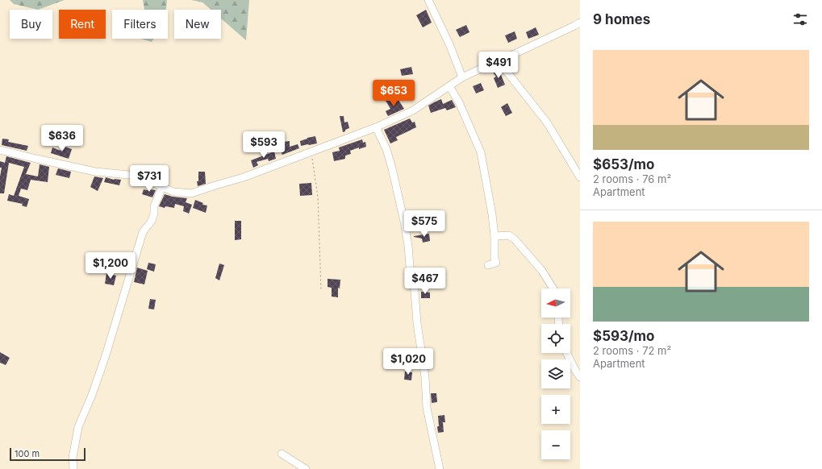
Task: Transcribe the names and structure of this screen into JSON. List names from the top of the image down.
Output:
{
  "scale_bar": "100 m",
  "north": "left",
  "page": {
    "heading": "9 homes",
    "chip": [
      "Buy",
      "Rent",
      "Filters",
      "New"
    ],
    "list": [
      {
        "name": "$653/mo",
        "note": "2 rooms · 76 m² · Apartment"
      },
      {
        "name": "$593/mo",
        "note": "2 rooms · 72 m² · Apartment"
      }
    ],
    "price": [
      "$491",
      "$653",
      "$636",
      "$593",
      "$731",
      "$575",
      "$1,200",
      "$467",
      "$1,020"
    ],
    "map_buttons": ["+", "−"],
    "scale": "100 m"
  }
}
